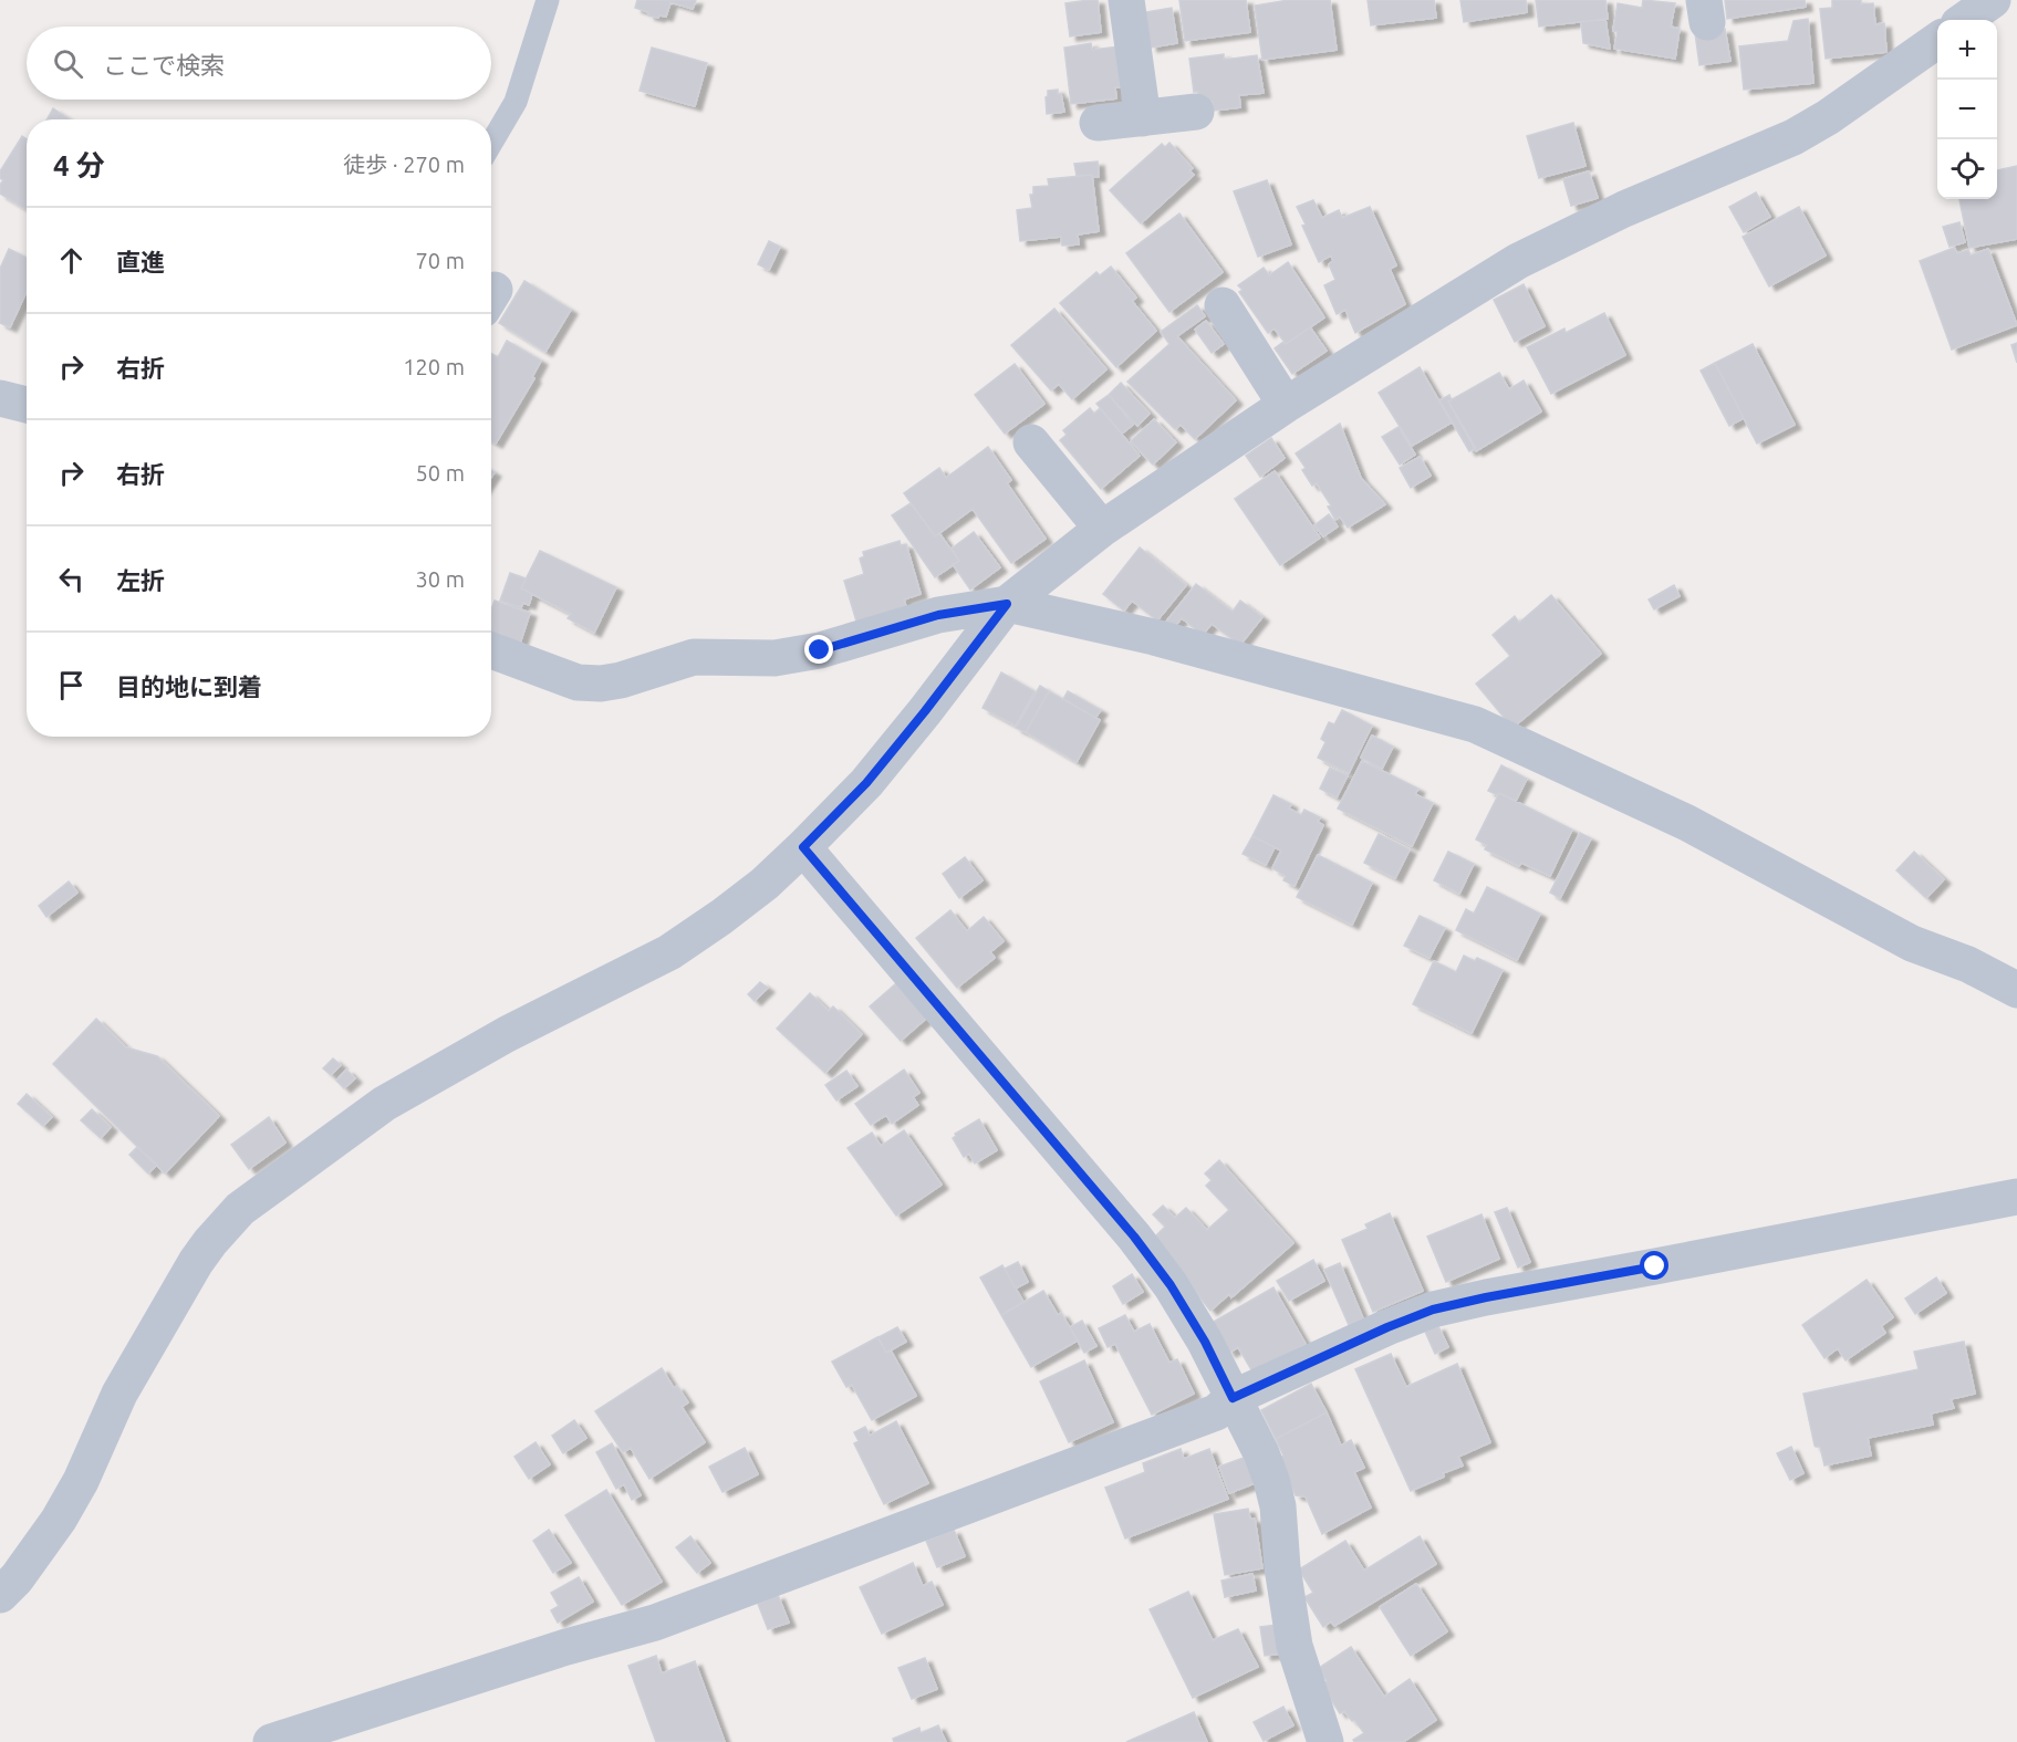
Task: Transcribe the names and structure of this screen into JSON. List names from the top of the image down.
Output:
{
  "page": {
    "map_buttons": ["+", "−"],
    "search": "ここで検索",
    "heading": ["4 分", "徒歩 · 270 m"],
    "list": [
      ["直進", "70 m"],
      ["右折", "120 m"],
      ["右折", "50 m"],
      ["左折", "30 m"],
      "目的地に到着"
    ]
  }
}
